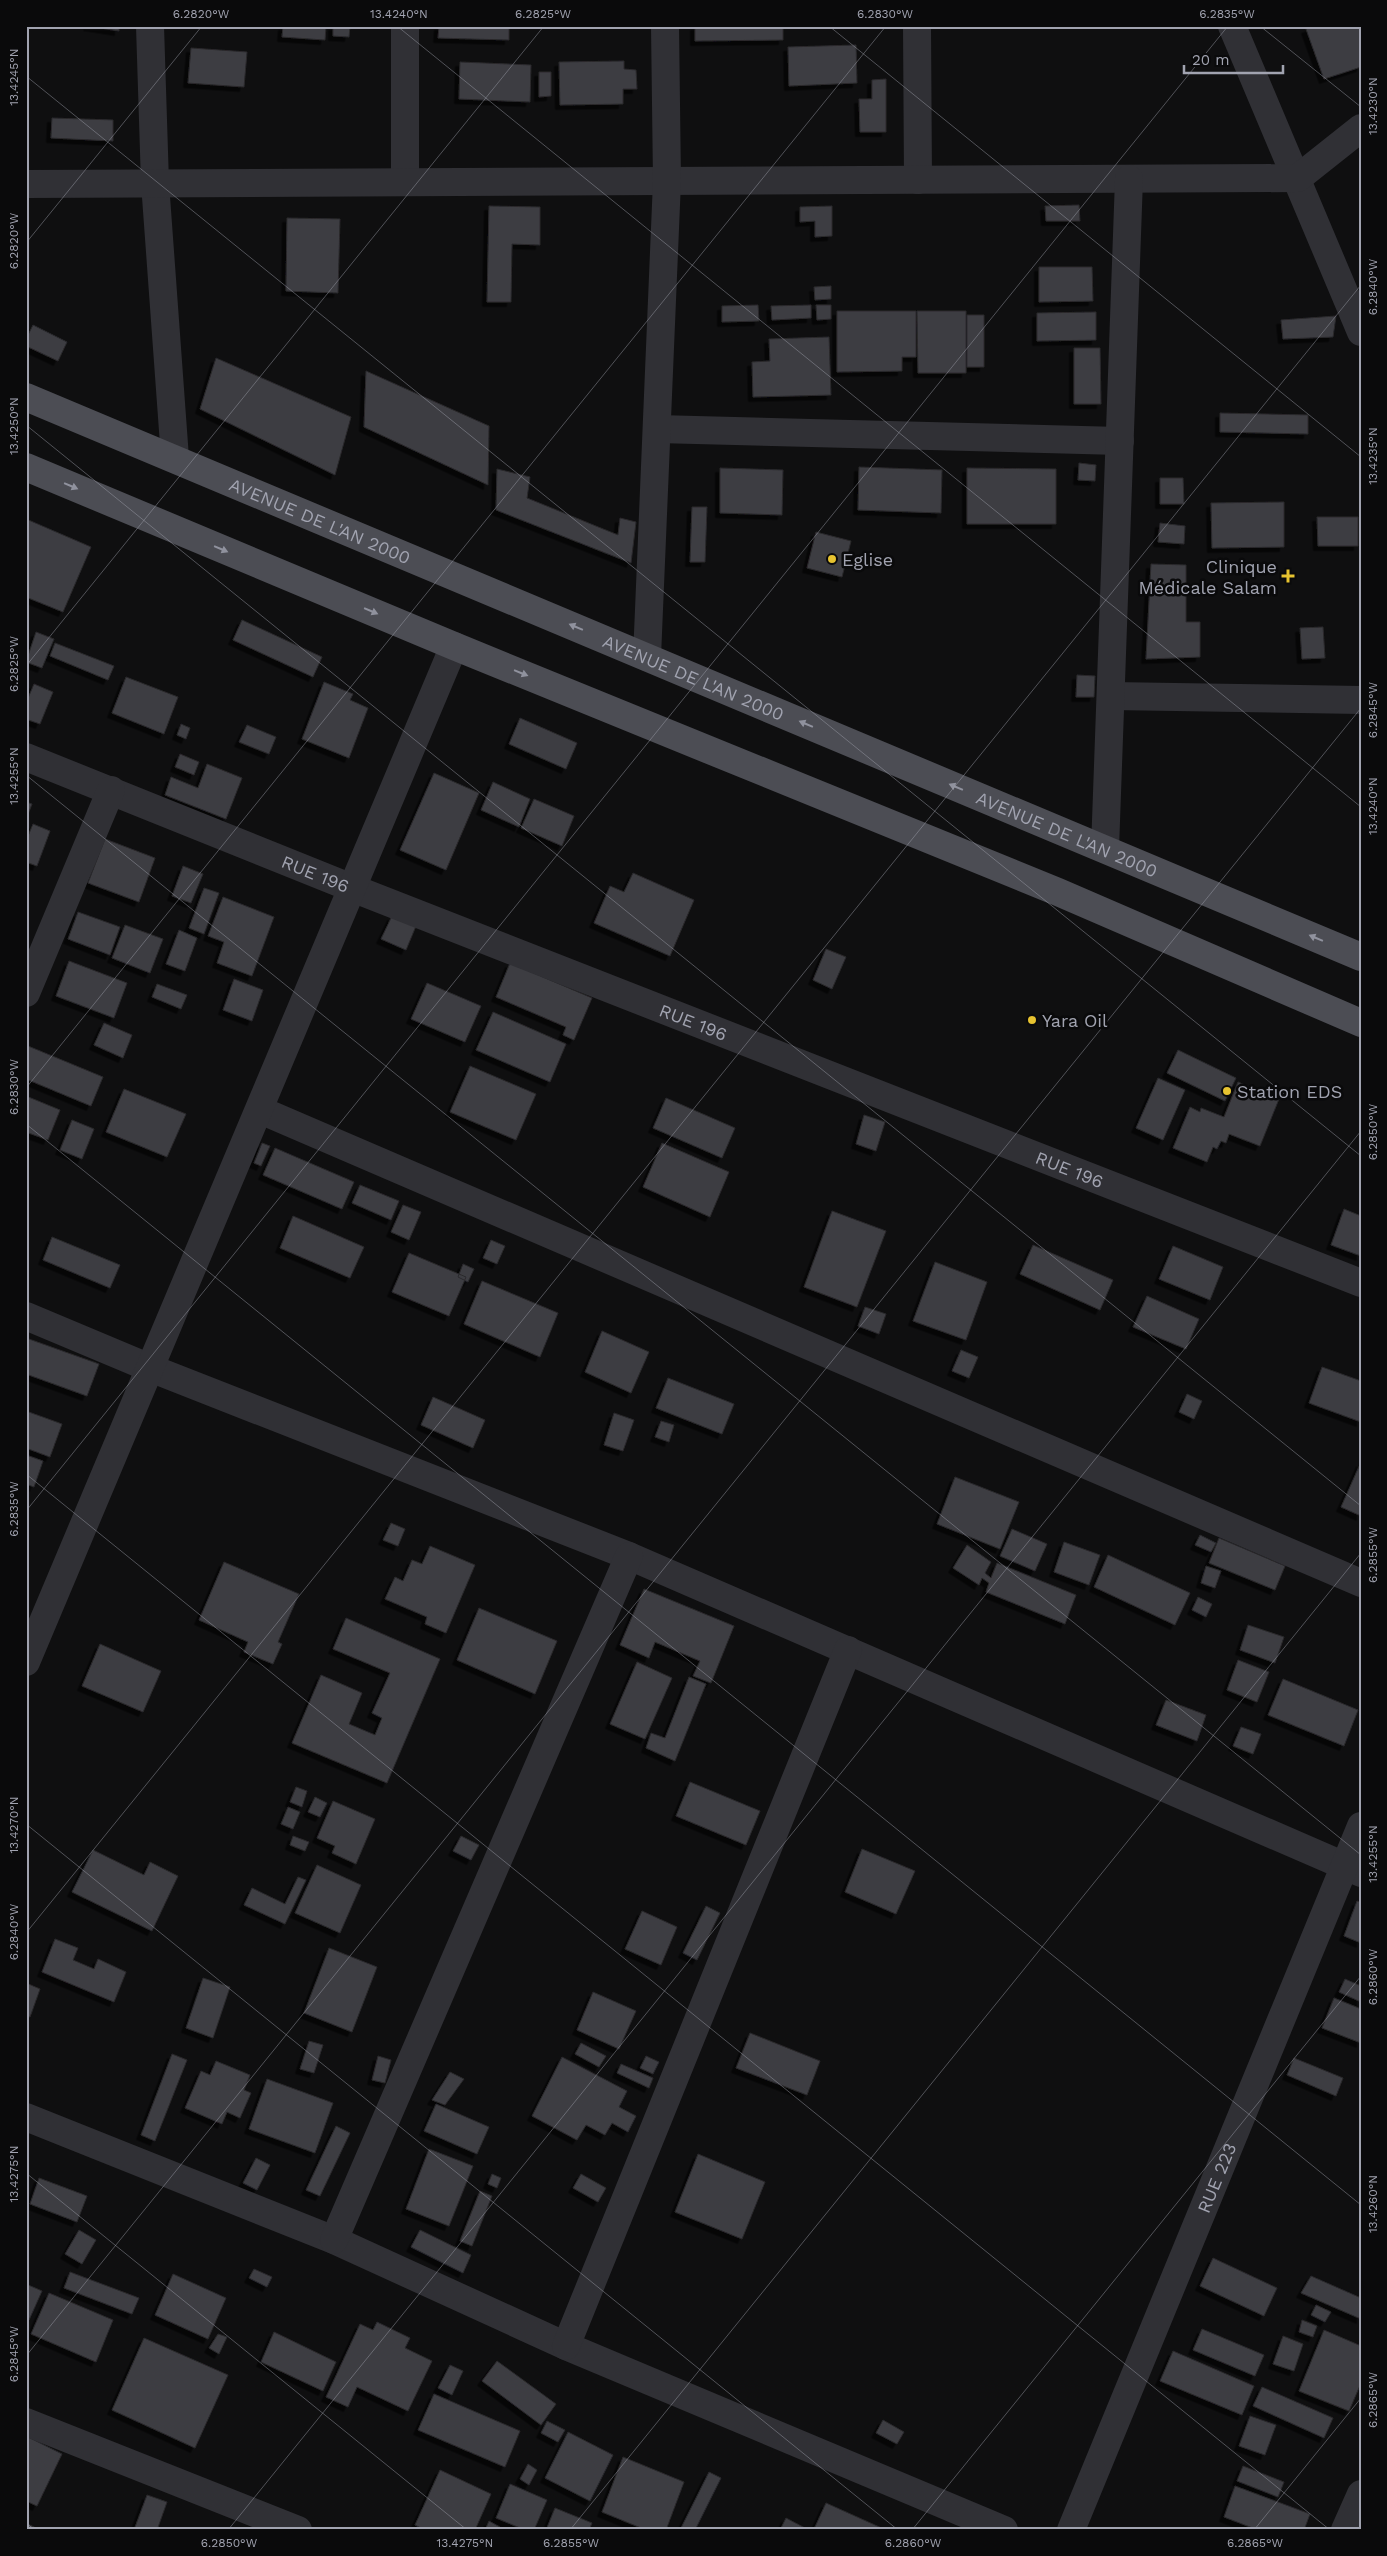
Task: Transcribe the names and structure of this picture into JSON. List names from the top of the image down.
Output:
{
  "streets": {
    "main road": ["AVENUE DE L'AN 2000"],
    "street": ["RUE 196", "RUE 223"]
  },
  "places": {
    "other": ["Eglise", "Yara Oil", "Station EDS"],
    "health": ["Clinique Médicale Salam"]
  },
  "scale_bar": "20 m",
  "coordinates": [
    "6.2820°W",
    "13.4240°N",
    "6.2825°W",
    "6.2830°W",
    "6.2835°W",
    "13.4245°N",
    "13.4230°N",
    "6.2840°W",
    "13.4250°N",
    "13.4235°N",
    "6.2845°W",
    "13.4255°N",
    "6.2850°W",
    "6.2855°W",
    "13.4270°N",
    "6.2860°W",
    "13.4275°N",
    "13.4260°N",
    "6.2865°W"
  ]
}
